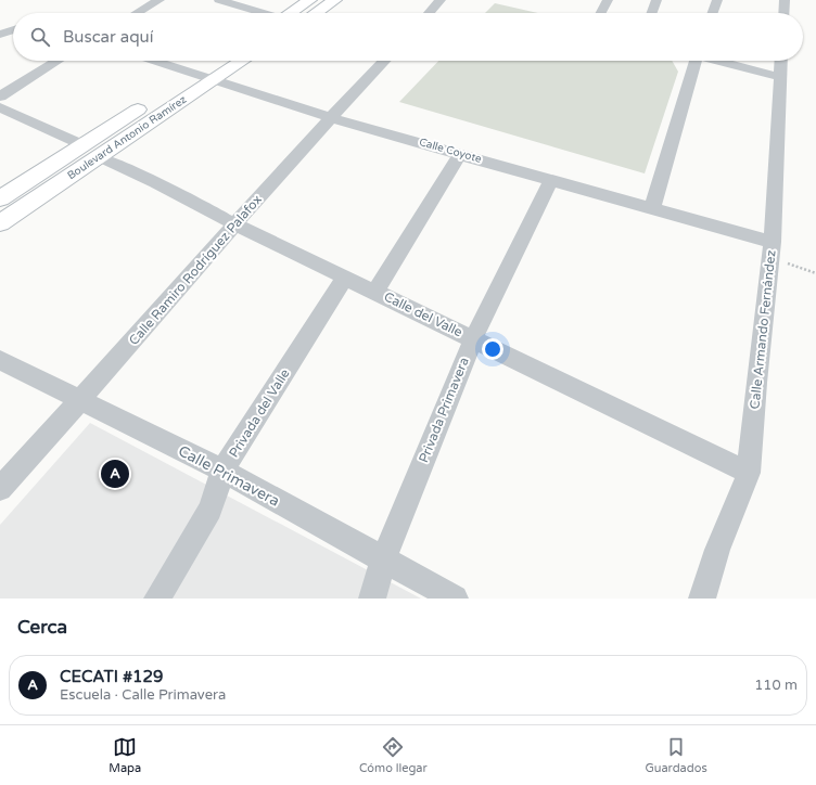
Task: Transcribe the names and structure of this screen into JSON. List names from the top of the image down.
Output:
{
  "streets": {
    "main road": ["Boulevard Antonio Ramírez"],
    "street": [
      "Calle Coyote",
      "Calle Ramiro Rodríguez Palafox",
      "Calle del Valle",
      "Calle Armando Fernández",
      "Privada Primavera",
      "Privada del Valle",
      "Calle Primavera"
    ]
  },
  "crossings": [
    ["Boulevard Antonio Ramírez", "Calle Coyote"],
    ["Boulevard Antonio Ramírez", "Calle del Valle"],
    ["Calle Coyote", "Calle Ramiro Rodríguez Palafox"],
    ["Calle Coyote", "Calle Armando Fernández"],
    ["Calle Coyote", "Privada Primavera"],
    ["Calle Ramiro Rodríguez Palafox", "Calle del Valle"],
    ["Calle Ramiro Rodríguez Palafox", "Calle Primavera"],
    ["Calle del Valle", "Calle Armando Fernández"],
    ["Calle del Valle", "Privada Primavera"],
    ["Calle del Valle", "Privada del Valle"],
    ["Privada Primavera", "Calle Primavera"],
    ["Privada del Valle", "Calle Primavera"]
  ],
  "page": {
    "search": "Buscar aquí",
    "pins": "A",
    "heading": "Cerca",
    "list": [
      {
        "mark": "A",
        "name": "CECATI #129",
        "note": "Escuela · Calle Primavera",
        "value": "110 m"
      }
    ],
    "nav": ["Mapa", "Cómo llegar", "Guardados"]
  }
}
